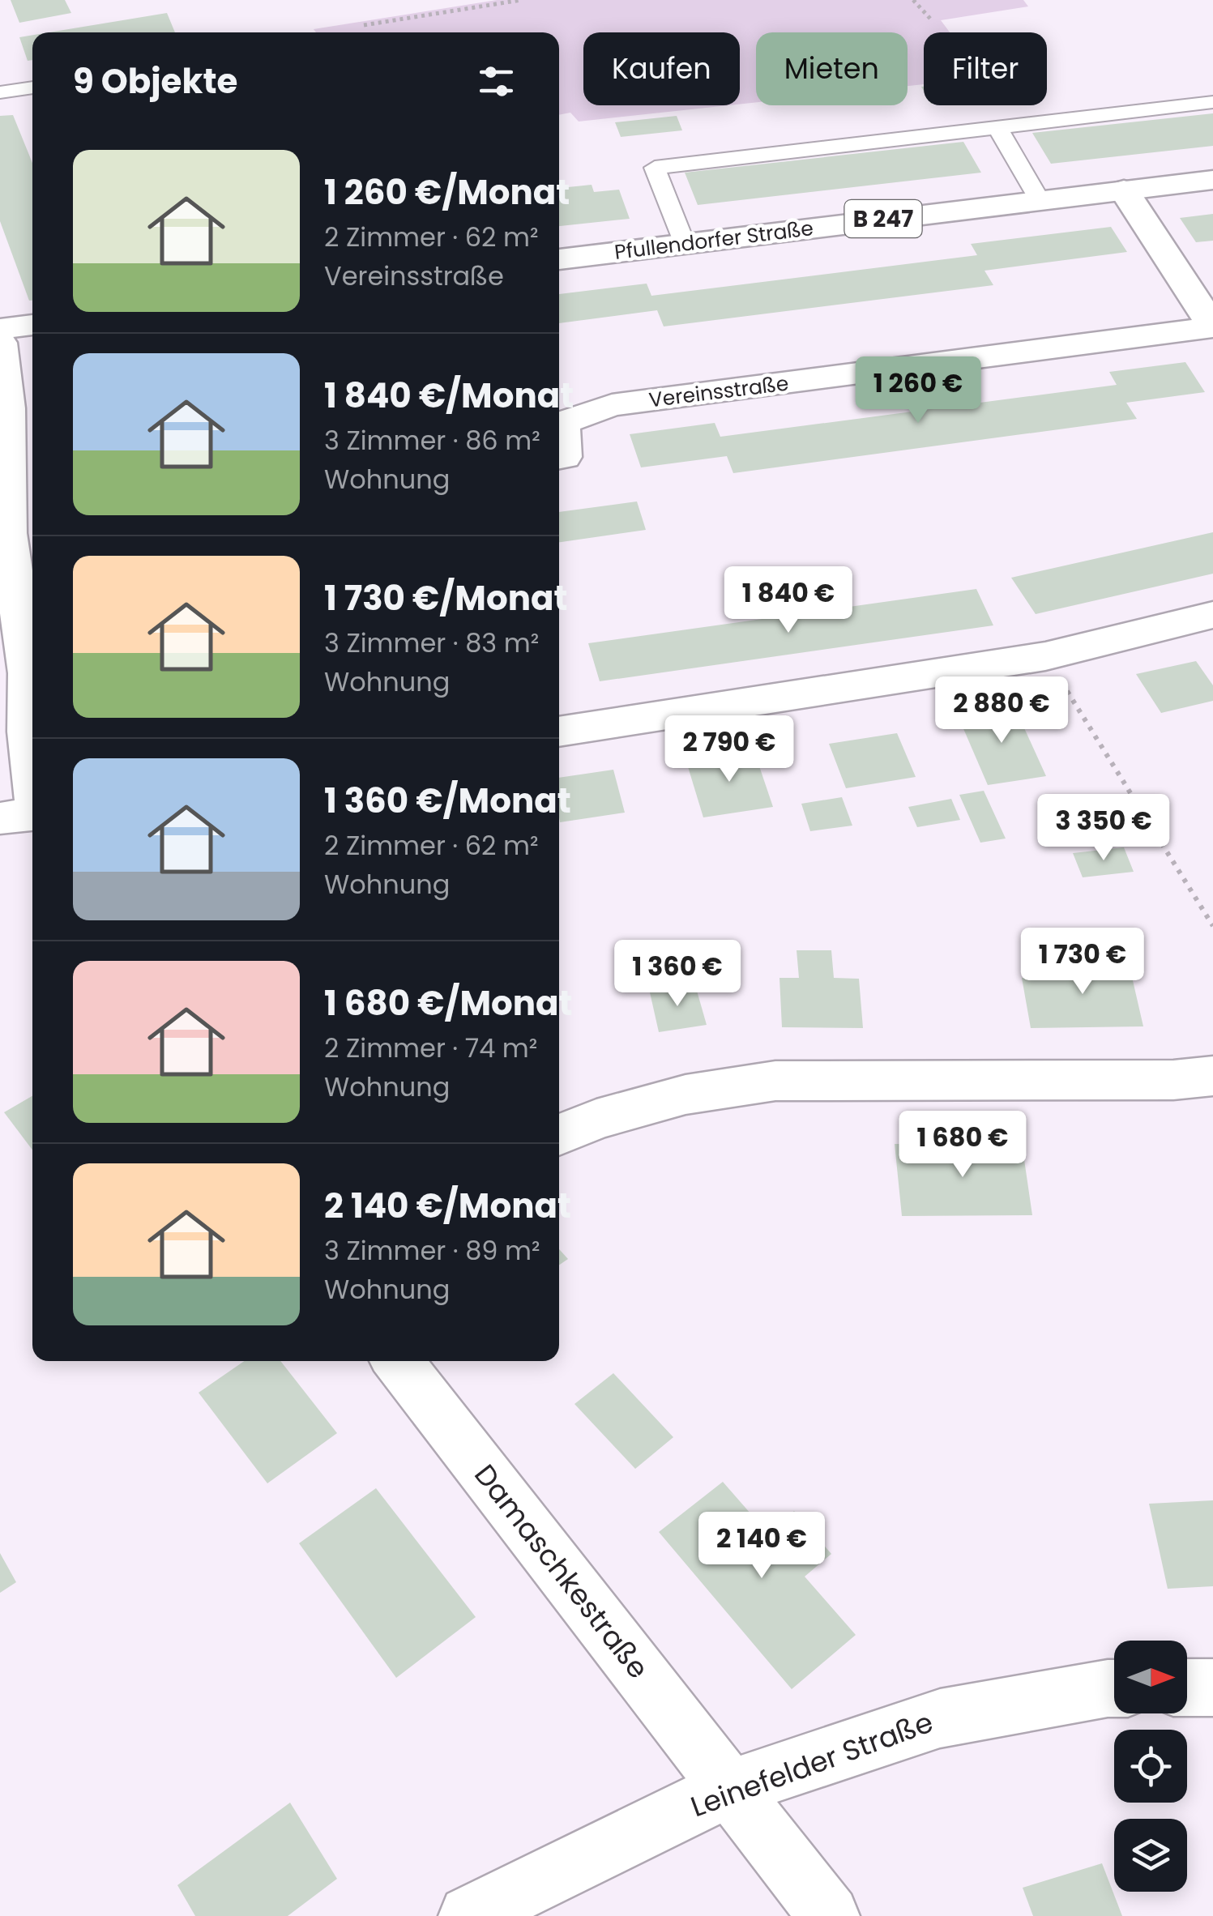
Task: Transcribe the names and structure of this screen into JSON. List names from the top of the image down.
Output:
{
  "streets": {
    "street": [
      "B 247",
      "Pfullendorfer Straße",
      "Vereinsstraße",
      "Damaschkestraße",
      "Leinefelder Straße"
    ]
  },
  "crossings": [
    ["Pfullendorfer Straße", "Vereinsstraße"],
    ["Damaschkestraße", "Leinefelder Straße"]
  ],
  "north": "right",
  "page": {
    "chip": ["Kaufen", "Mieten", "Filter"],
    "heading": "9 Objekte",
    "list": [
      {
        "name": "1 260 €/Monat",
        "note": "2 Zimmer · 62 m² · Vereinsstraße"
      },
      {
        "name": "1 840 €/Monat",
        "note": "3 Zimmer · 86 m² · Wohnung"
      },
      {
        "name": "1 730 €/Monat",
        "note": "3 Zimmer · 83 m² · Wohnung"
      },
      {
        "name": "1 360 €/Monat",
        "note": "2 Zimmer · 62 m² · Wohnung"
      },
      {
        "name": "1 680 €/Monat",
        "note": "2 Zimmer · 74 m² · Wohnung"
      },
      {
        "name": "2 140 €/Monat",
        "note": "3 Zimmer · 89 m² · Wohnung"
      }
    ],
    "price": [
      "1 260 €",
      "1 840 €",
      "2 880 €",
      "2 790 €",
      "3 350 €",
      "1 730 €",
      "1 360 €",
      "1 680 €",
      "2 140 €"
    ]
  }
}
